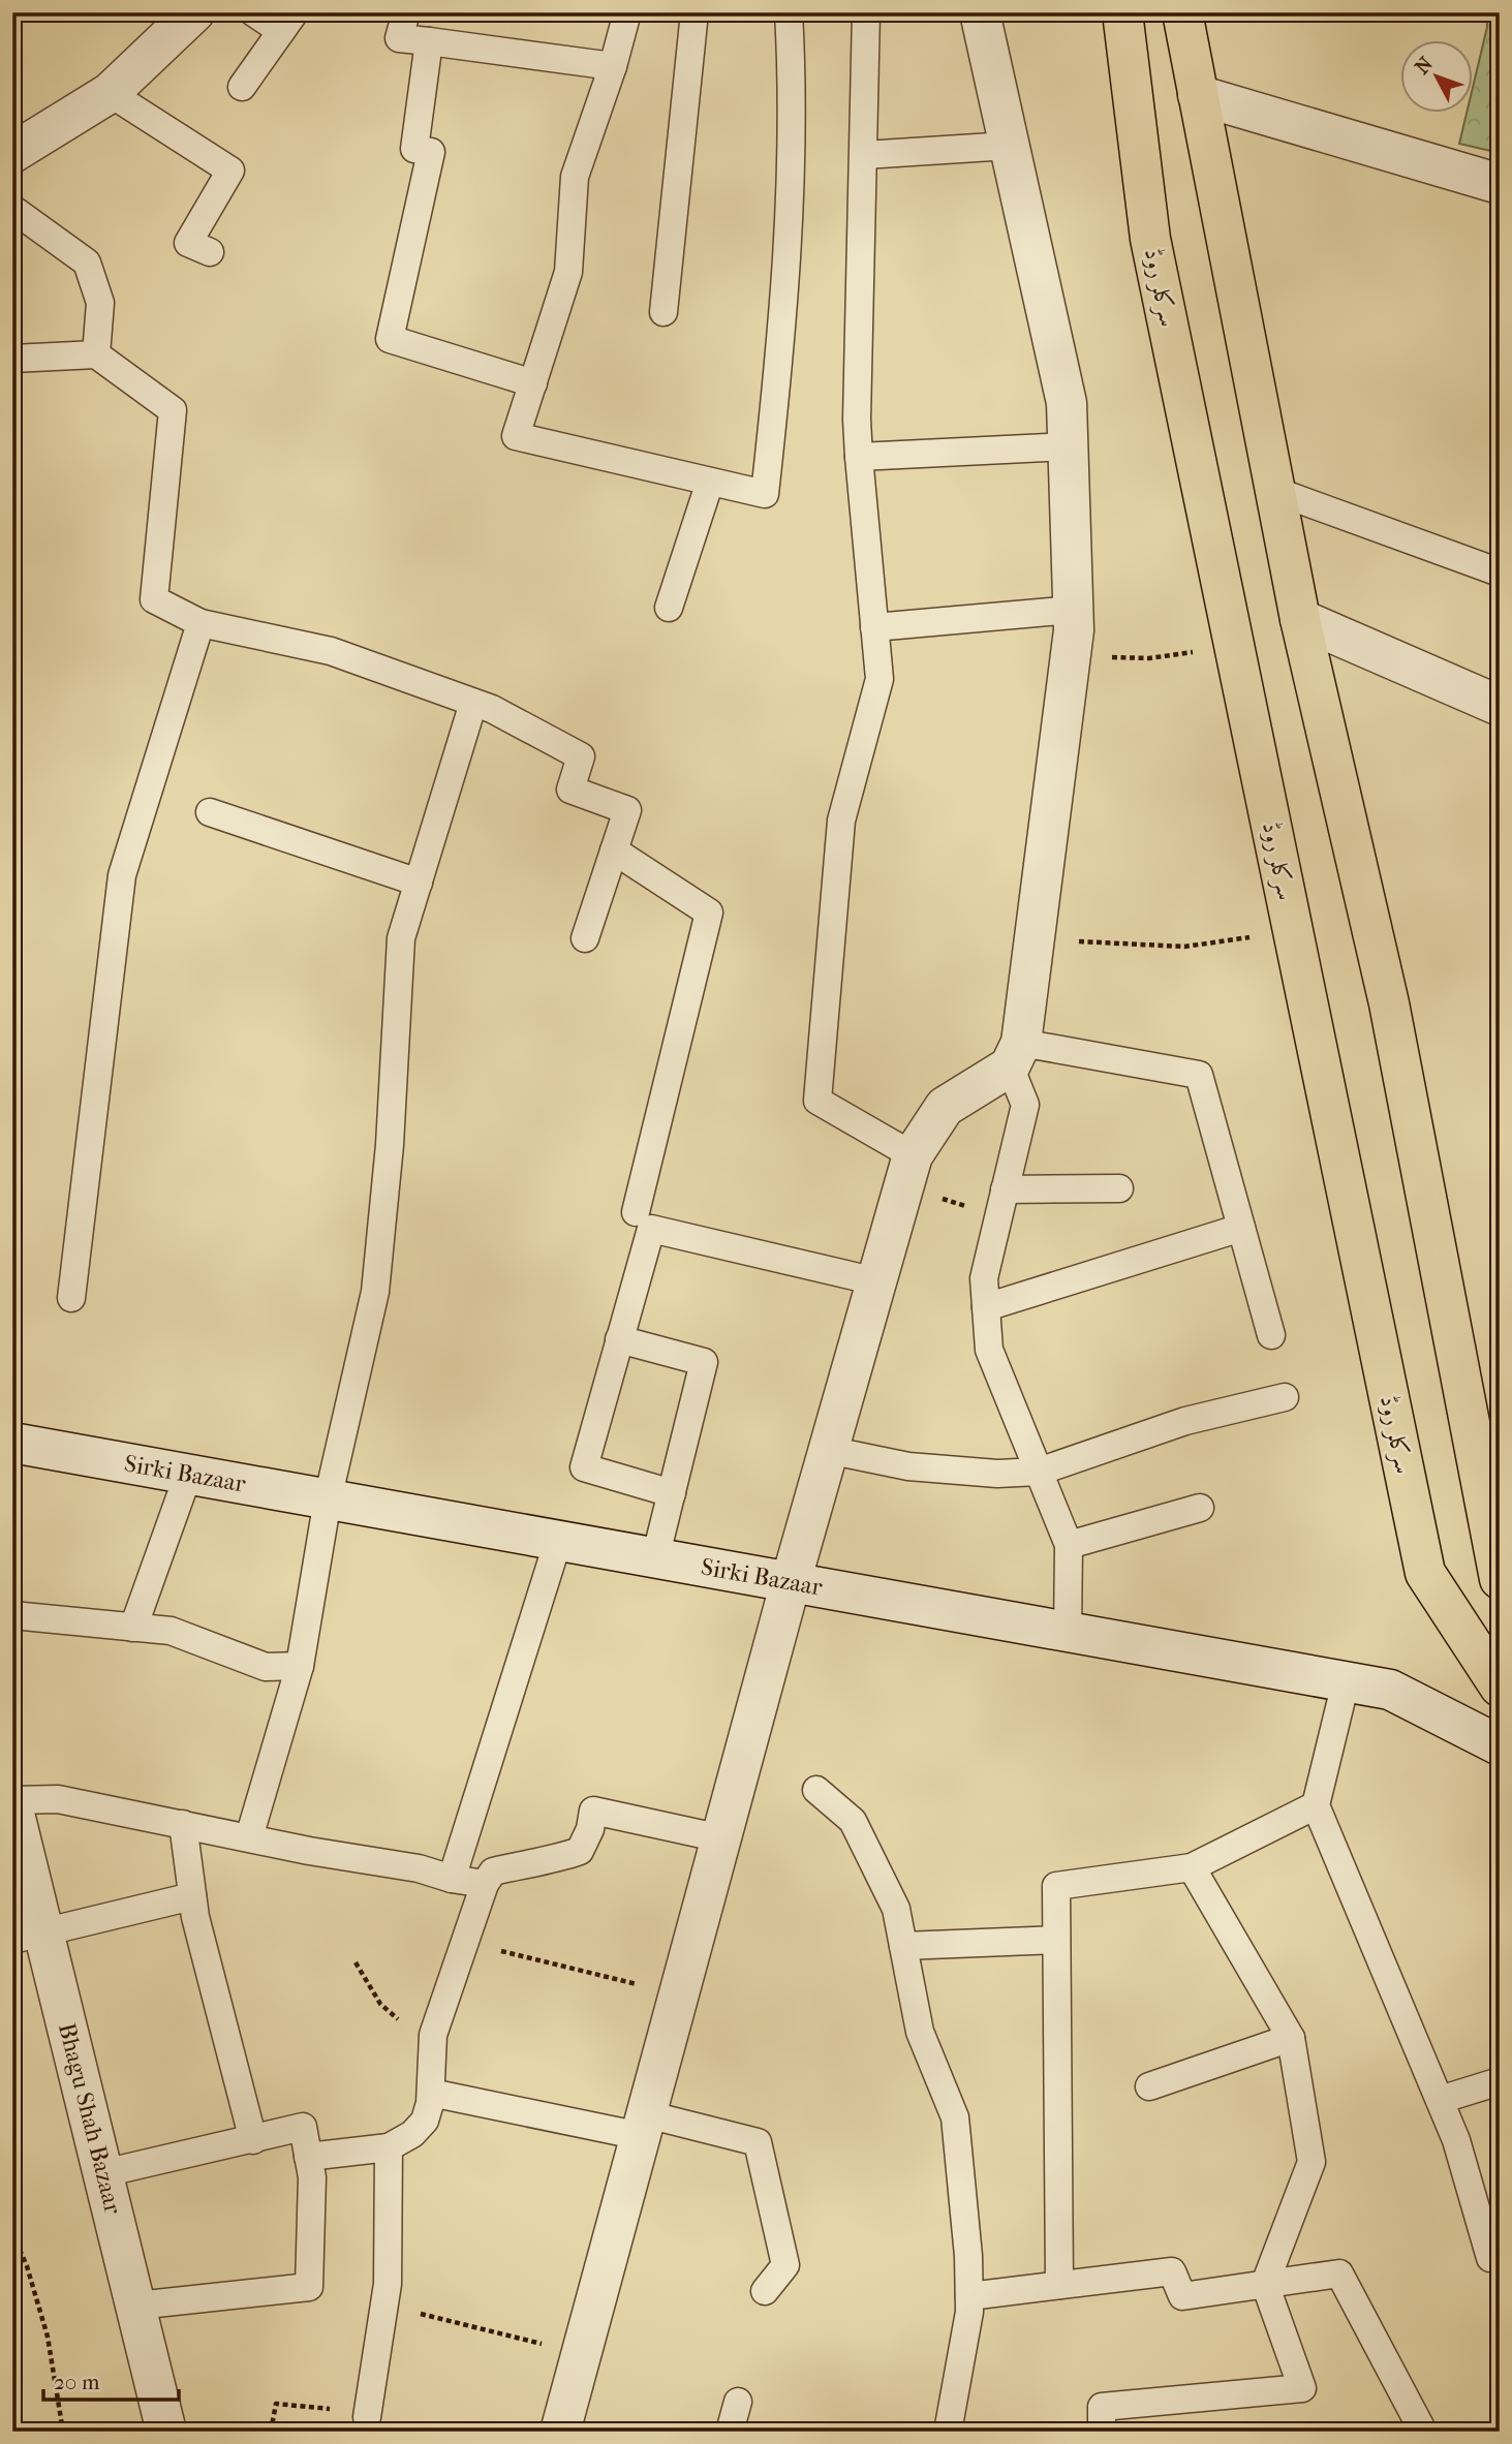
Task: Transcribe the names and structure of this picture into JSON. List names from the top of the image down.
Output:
{
  "streets": {
    "main road": ["سرکلر روڈ"],
    "street": ["Sirki Bazaar", "Bhagu Shah Bazaar"]
  },
  "scale_bar": "20 m",
  "north": "top left"
}
